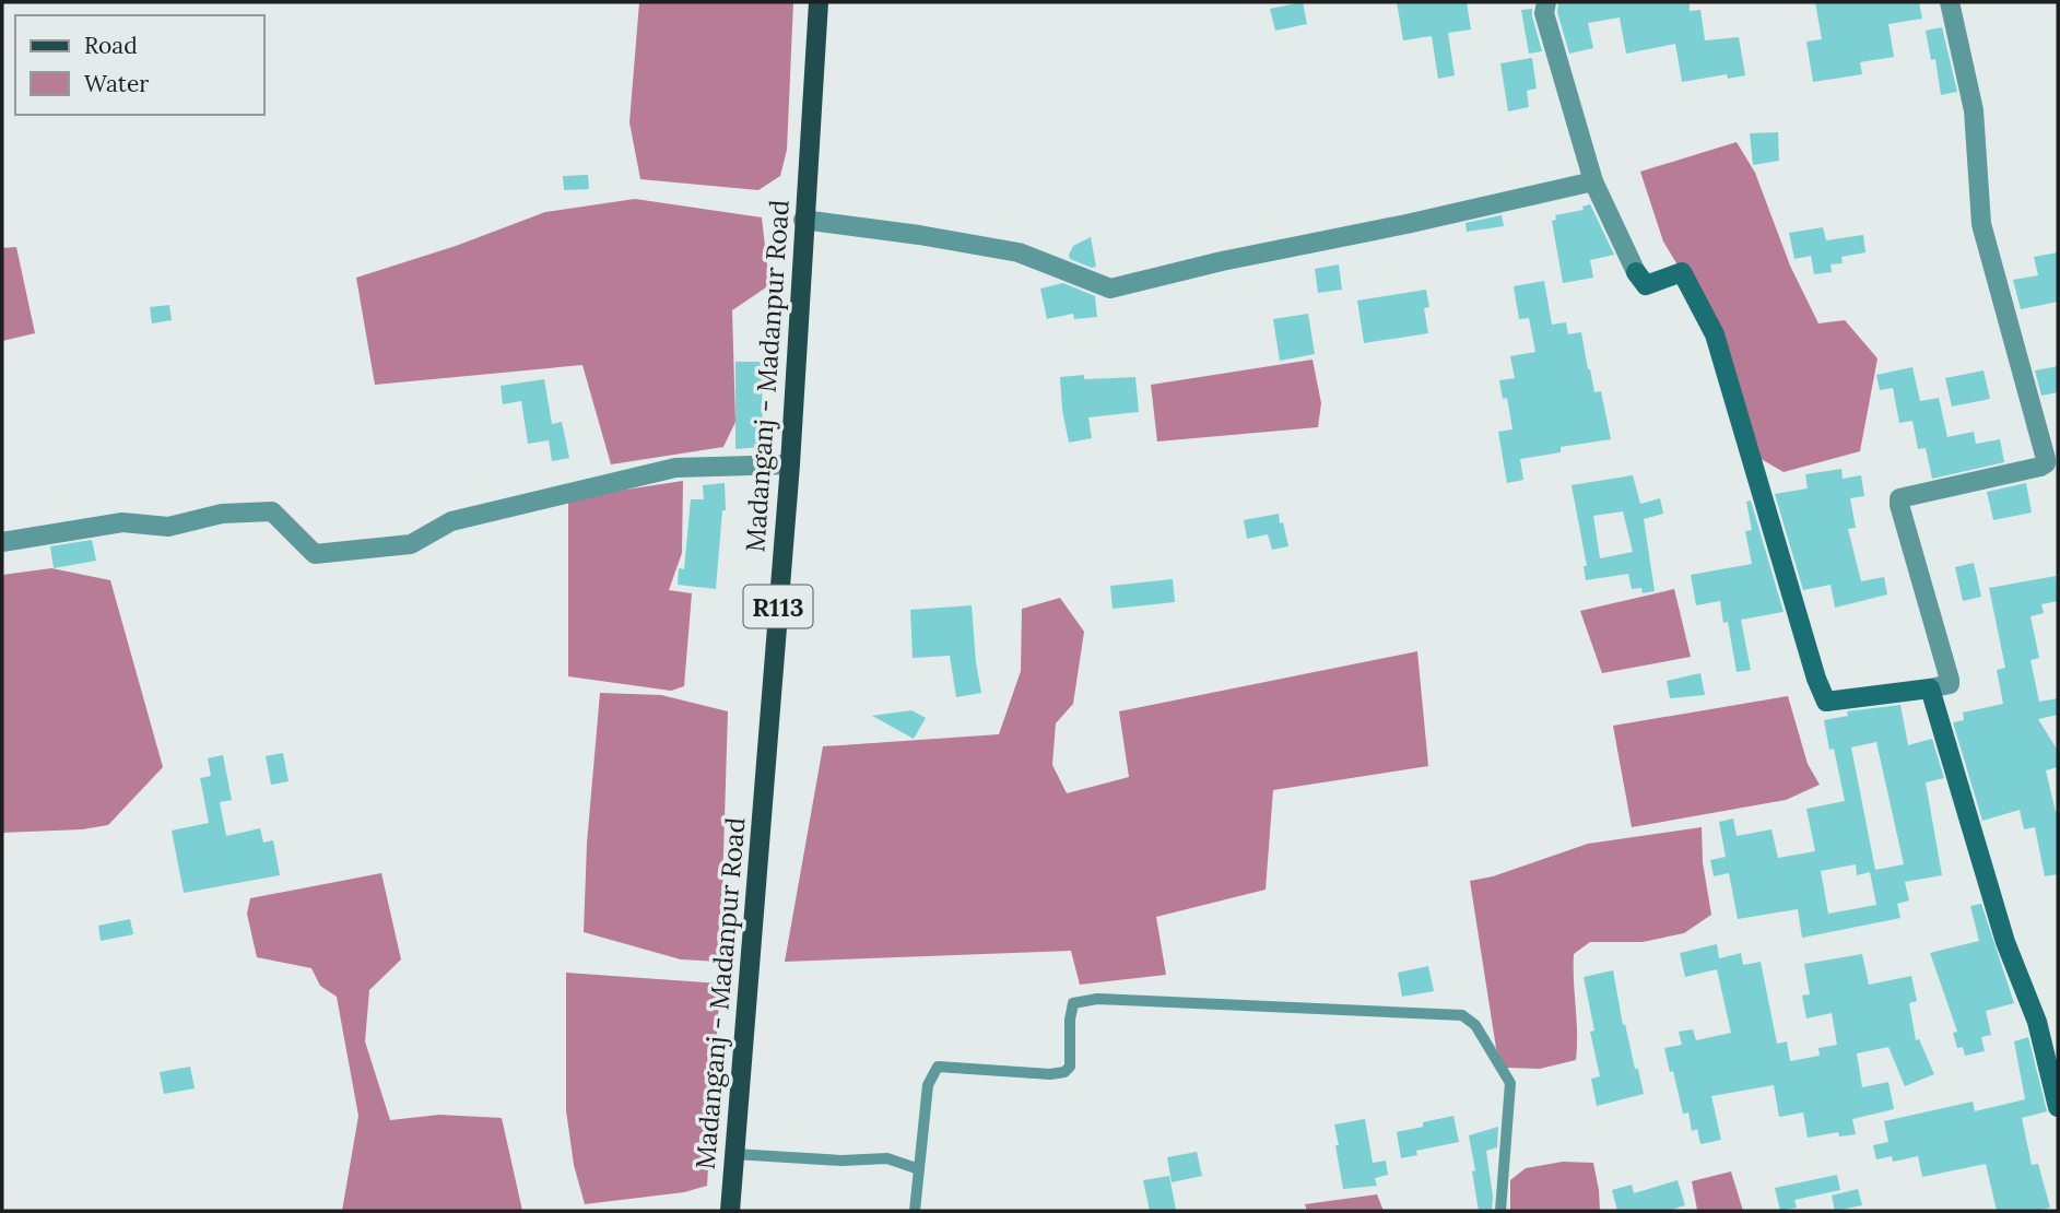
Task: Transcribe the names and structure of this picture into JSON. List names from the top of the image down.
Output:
{
  "streets": {
    "main road": ["Madanganj - Madanpur Road", "R113"]
  },
  "legend": ["Road", "Water"]
}
